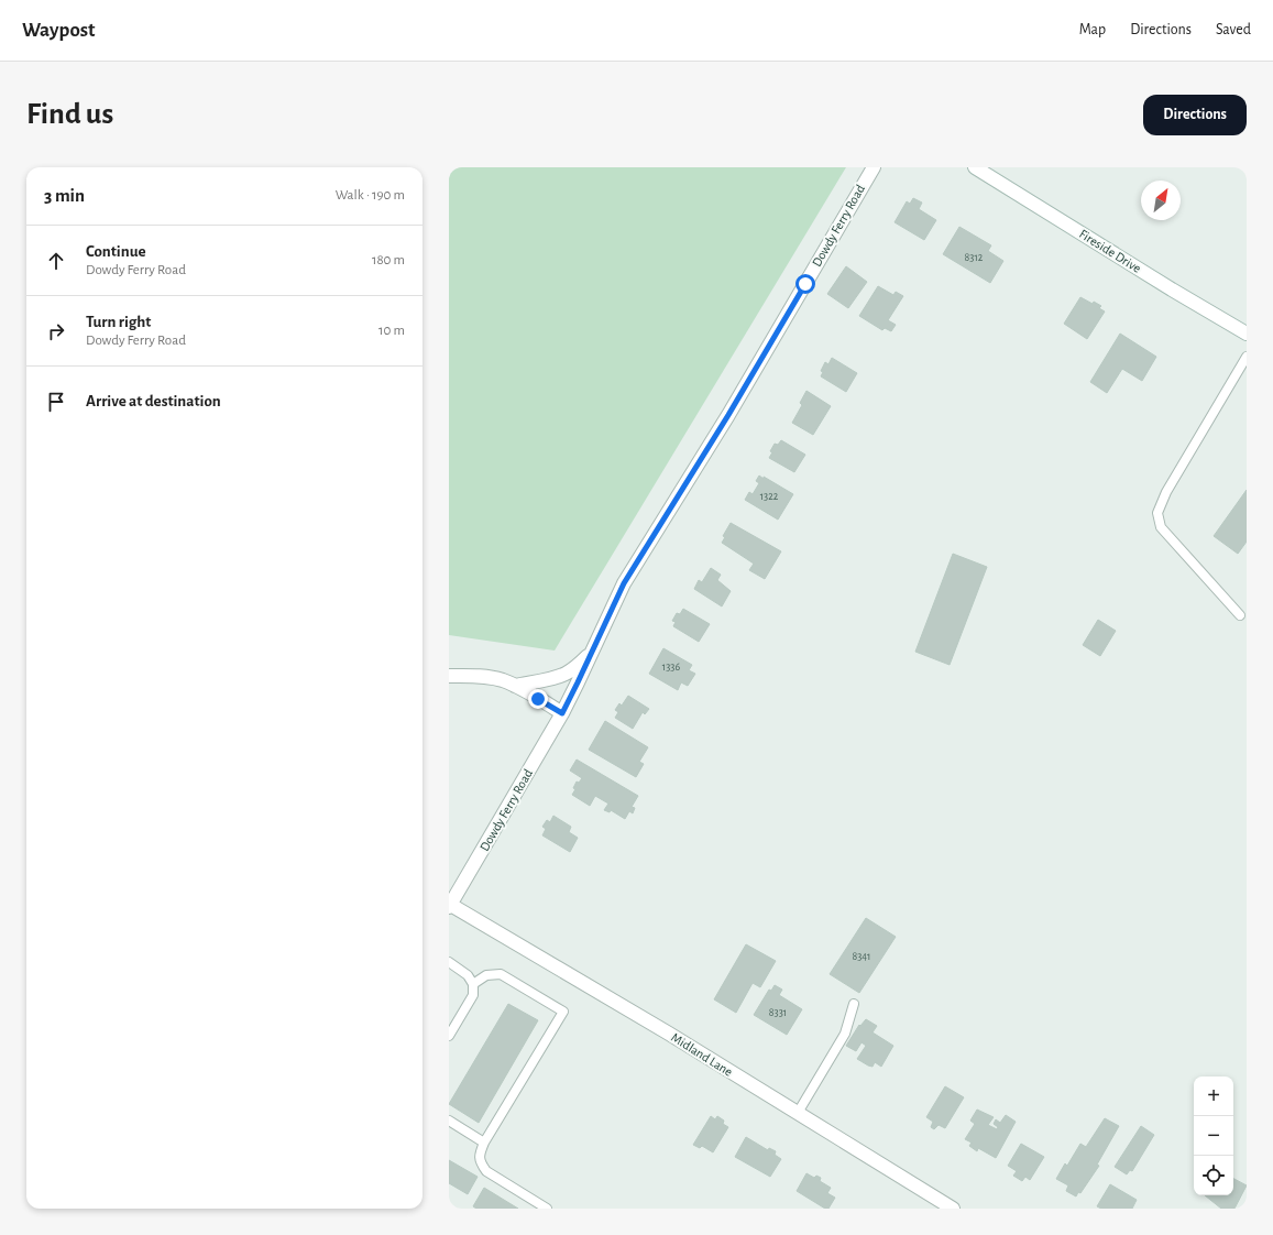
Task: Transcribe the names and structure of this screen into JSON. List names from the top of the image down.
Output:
{
  "streets": {
    "street": ["Dowdy Ferry Road", "Fireside Drive", "Midland Lane"]
  },
  "crossings": [
    ["Dowdy Ferry Road", "Midland Lane"]
  ],
  "house_numbers": [
    "8312",
    "1322",
    "1336",
    "8341",
    "8331"
  ],
  "north": "top right",
  "page": {
    "header": "Waypost",
    "nav": ["Map", "Directions", "Saved"],
    "buttons": "Directions",
    "title": "Find us",
    "heading": ["3 min", "Walk · 190 m"],
    "list": [
      ["Continue", "Dowdy Ferry Road", "180 m"],
      ["Turn right", "Dowdy Ferry Road", "10 m"],
      "Arrive at destination"
    ],
    "map_buttons": ["+", "−"]
  }
}
